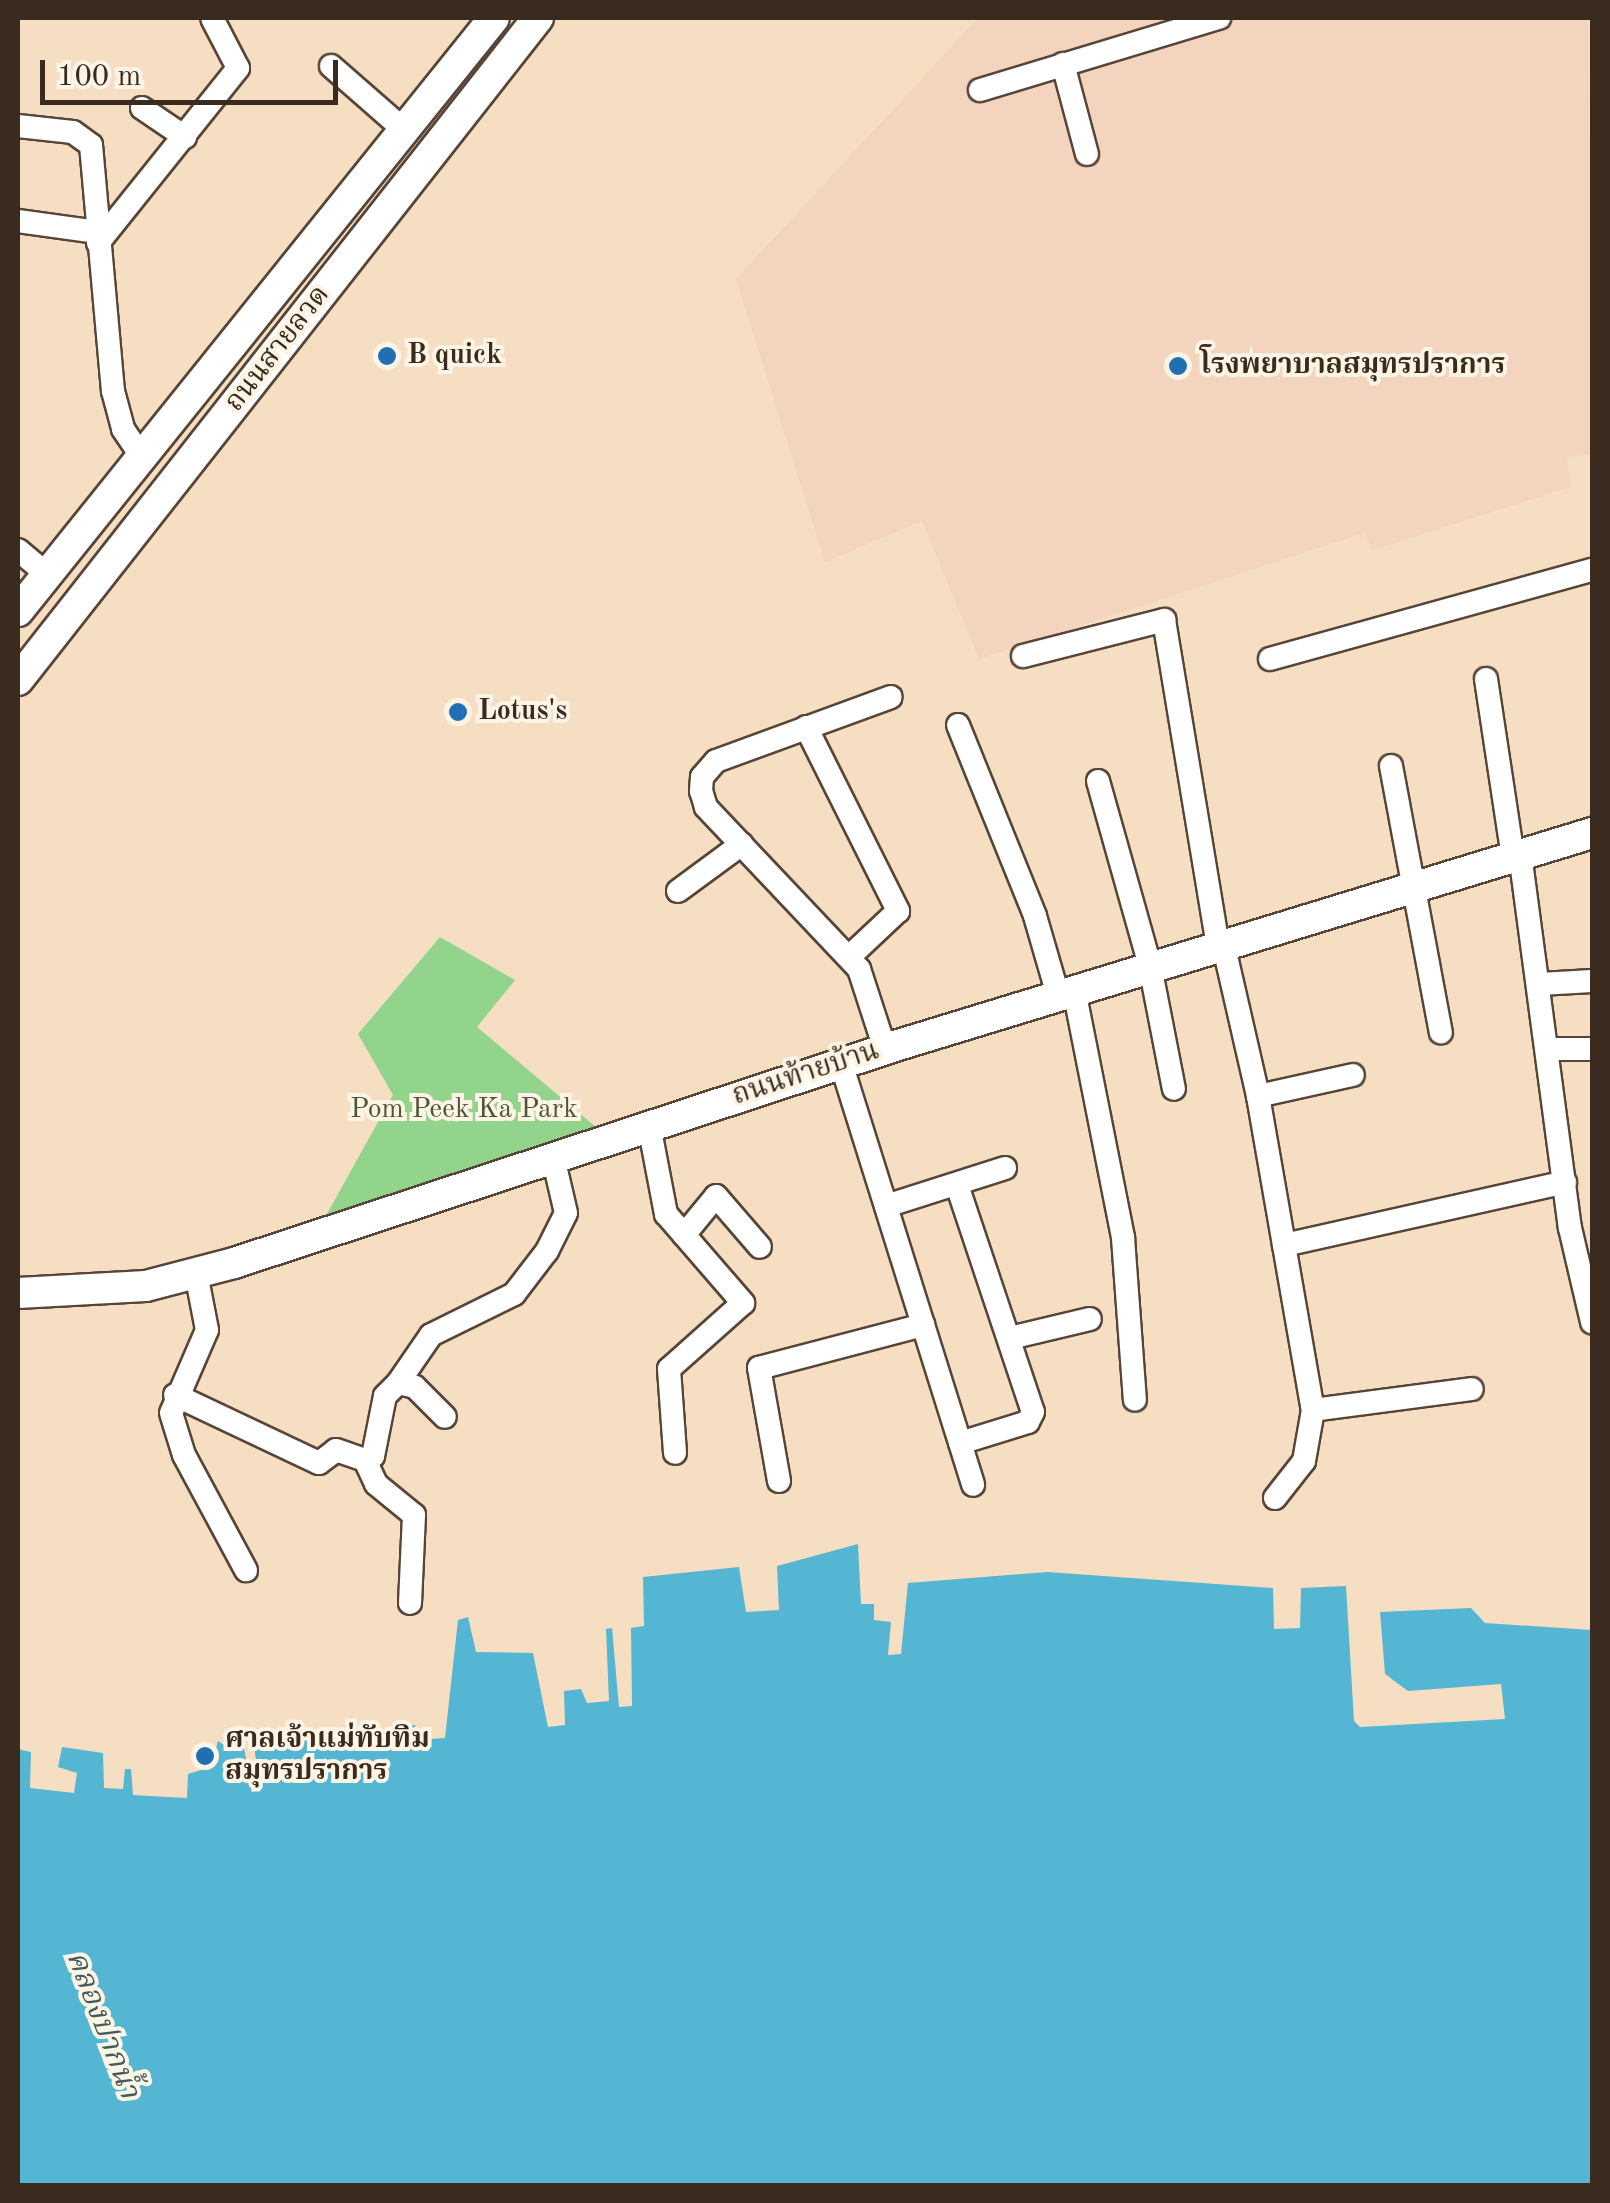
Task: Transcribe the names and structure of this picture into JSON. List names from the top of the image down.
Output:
{
  "streets": {
    "street": ["ถนนสายลวด", "ถนนท้ายบ้าน"]
  },
  "water": ["คลองปากน้ำ"],
  "parks": ["Pom Peek Ka Park"],
  "places": [
    "B quick",
    "โรงพยาบาลสมุทรปราการ",
    "Lotus's",
    "ศาลเจ้าแม่ทับทิม สมุทรปราการ"
  ],
  "scale_bar": "100 m"
}
